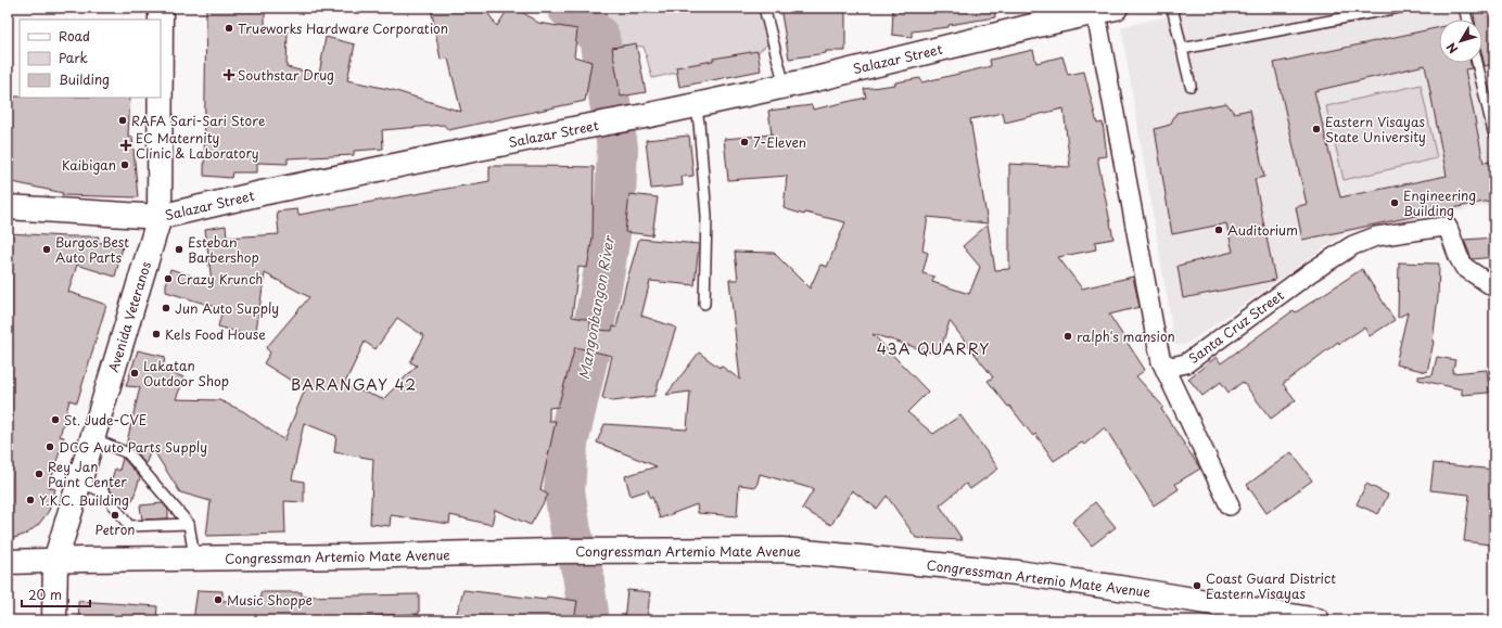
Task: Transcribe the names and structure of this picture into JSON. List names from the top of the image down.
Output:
{
  "streets": {
    "main road": ["Salazar Street", "Avenida Veteranos", "Congressman Artemio Mate Avenue"],
    "street": ["Santa Cruz Street"]
  },
  "crossings": [
    ["Salazar Street", "Avenida Veteranos"],
    ["Avenida Veteranos", "Congressman Artemio Mate Avenue"]
  ],
  "districts": ["43A QUARRY", "BARANGAY 42"],
  "water": ["Mangonbangon River"],
  "places": {
    "other": [
      "Trueworks Hardware Corporation",
      "RAFA Sari-Sari Store",
      "Eastern Visayas State University",
      "7-Eleven",
      "Kaibigan",
      "Engineering Building",
      "Auditorium",
      "Burgos Best Auto Parts",
      "Esteban Barbershop",
      "Crazy Krunch",
      "Jun Auto Supply",
      "Kels Food House",
      "ralph's mansion",
      "Lakatan Outdoor Shop",
      "St. Jude-CVE",
      "DCG Auto Parts Supply",
      "Rey Jan Paint Center",
      "Y.K.C. Building",
      "Petron",
      "Coast Guard District Eastern Visayas",
      "Music Shoppe"
    ],
    "health": ["Southstar Drug", "EC Maternity Clinic & Laboratory"]
  },
  "legend": ["Road", "Park", "Building"],
  "scale_bar": "20 m",
  "north": "bottom left"
}
